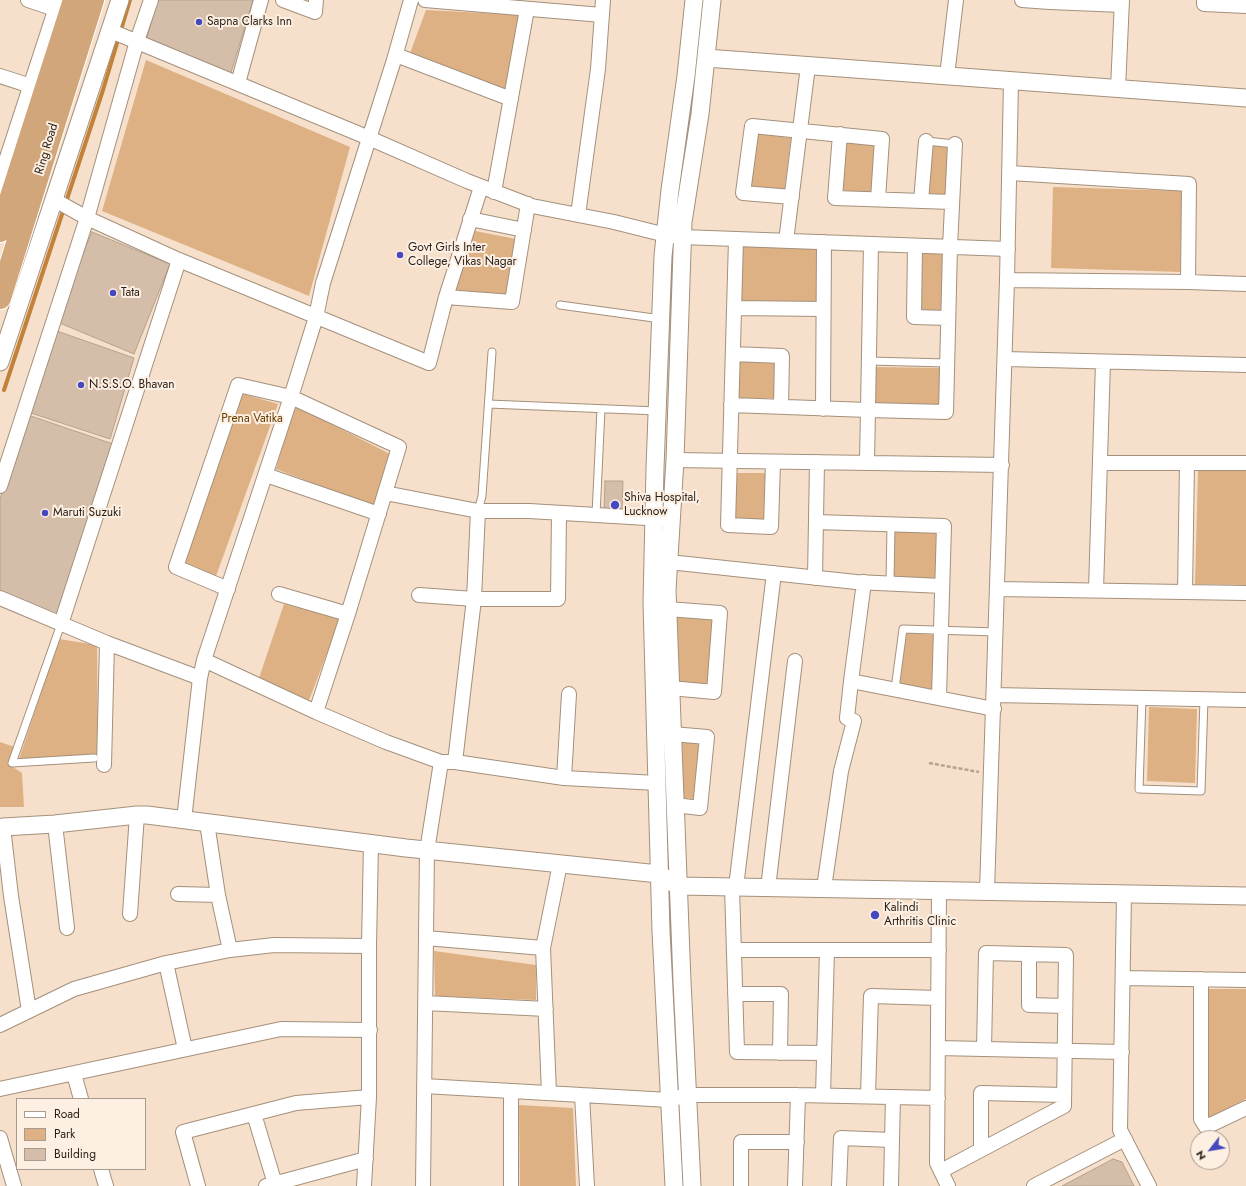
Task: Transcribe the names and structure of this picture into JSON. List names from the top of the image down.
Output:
{
  "streets": {
    "highway": ["Ring Road"]
  },
  "parks": ["Prena Vatika"],
  "places": [
    "Sapna Clarks Inn",
    "Govt Girls Inter College, Vikas Nagar",
    "Tata",
    "N.S.S.O. Bhavan",
    "Shiva Hospital, Lucknow",
    "Maruti Suzuki",
    "Kalindi Arthritis Clinic"
  ],
  "legend": ["Road", "Park", "Building"],
  "north": "bottom left"
}
